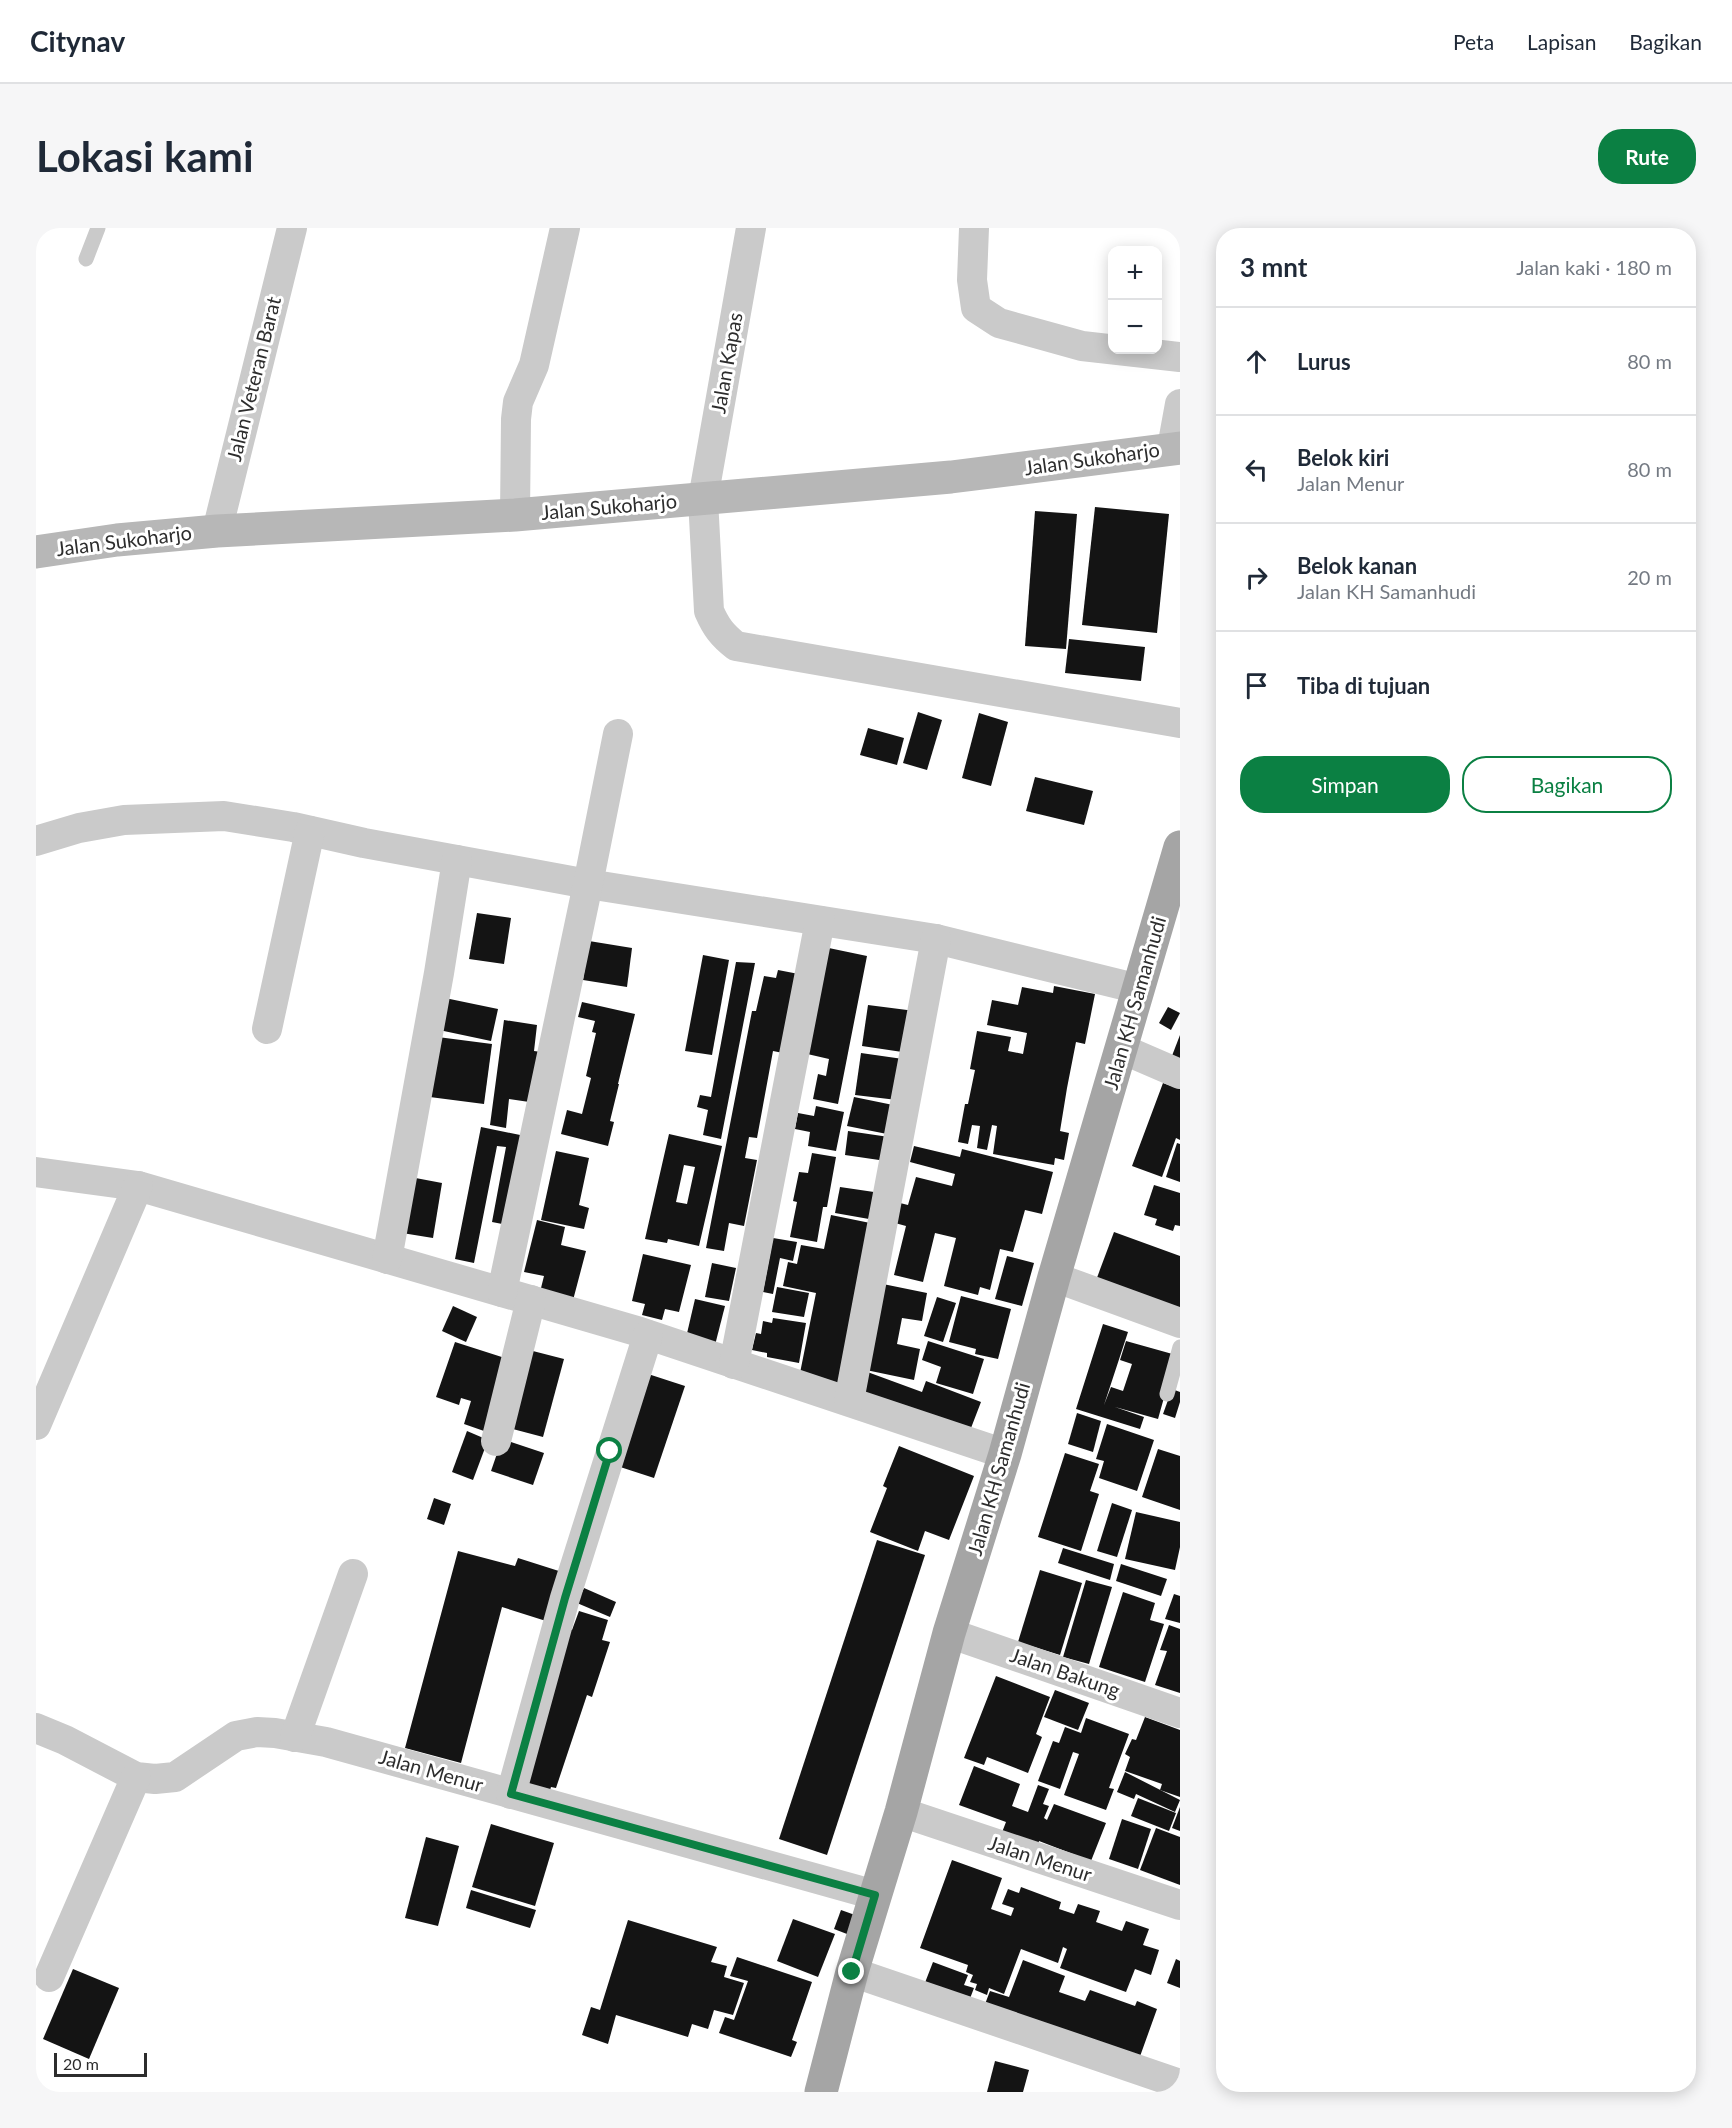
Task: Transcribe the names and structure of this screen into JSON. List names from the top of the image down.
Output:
{
  "streets": {
    "main road": ["Jalan Sukoharjo", "Jalan KH Samanhudi"],
    "street": [
      "Jalan Kapas",
      "Jalan Veteran Barat",
      "Jalan Bakung",
      "Jalan Menur"
    ]
  },
  "crossings": [
    ["Jalan Kapas", "Jalan Sukoharjo"],
    ["Jalan Veteran Barat", "Jalan Sukoharjo"],
    ["Jalan KH Samanhudi", "Jalan Bakung"],
    ["Jalan KH Samanhudi", "Jalan Menur"]
  ],
  "scale_bar": "20 m",
  "page": {
    "header": "Citynav",
    "nav": ["Peta", "Lapisan", "Bagikan"],
    "buttons": [
      "Rute",
      ["Simpan", "Bagikan"]
    ],
    "title": "Lokasi kami",
    "heading": ["3 mnt", "Jalan kaki · 180 m"],
    "map_buttons": ["+", "−"],
    "list": [
      ["Lurus", "80 m"],
      ["Belok kiri", "Jalan Menur", "80 m"],
      ["Belok kanan", "Jalan KH Samanhudi", "20 m"],
      "Tiba di tujuan"
    ],
    "scale": "20 m"
  }
}
